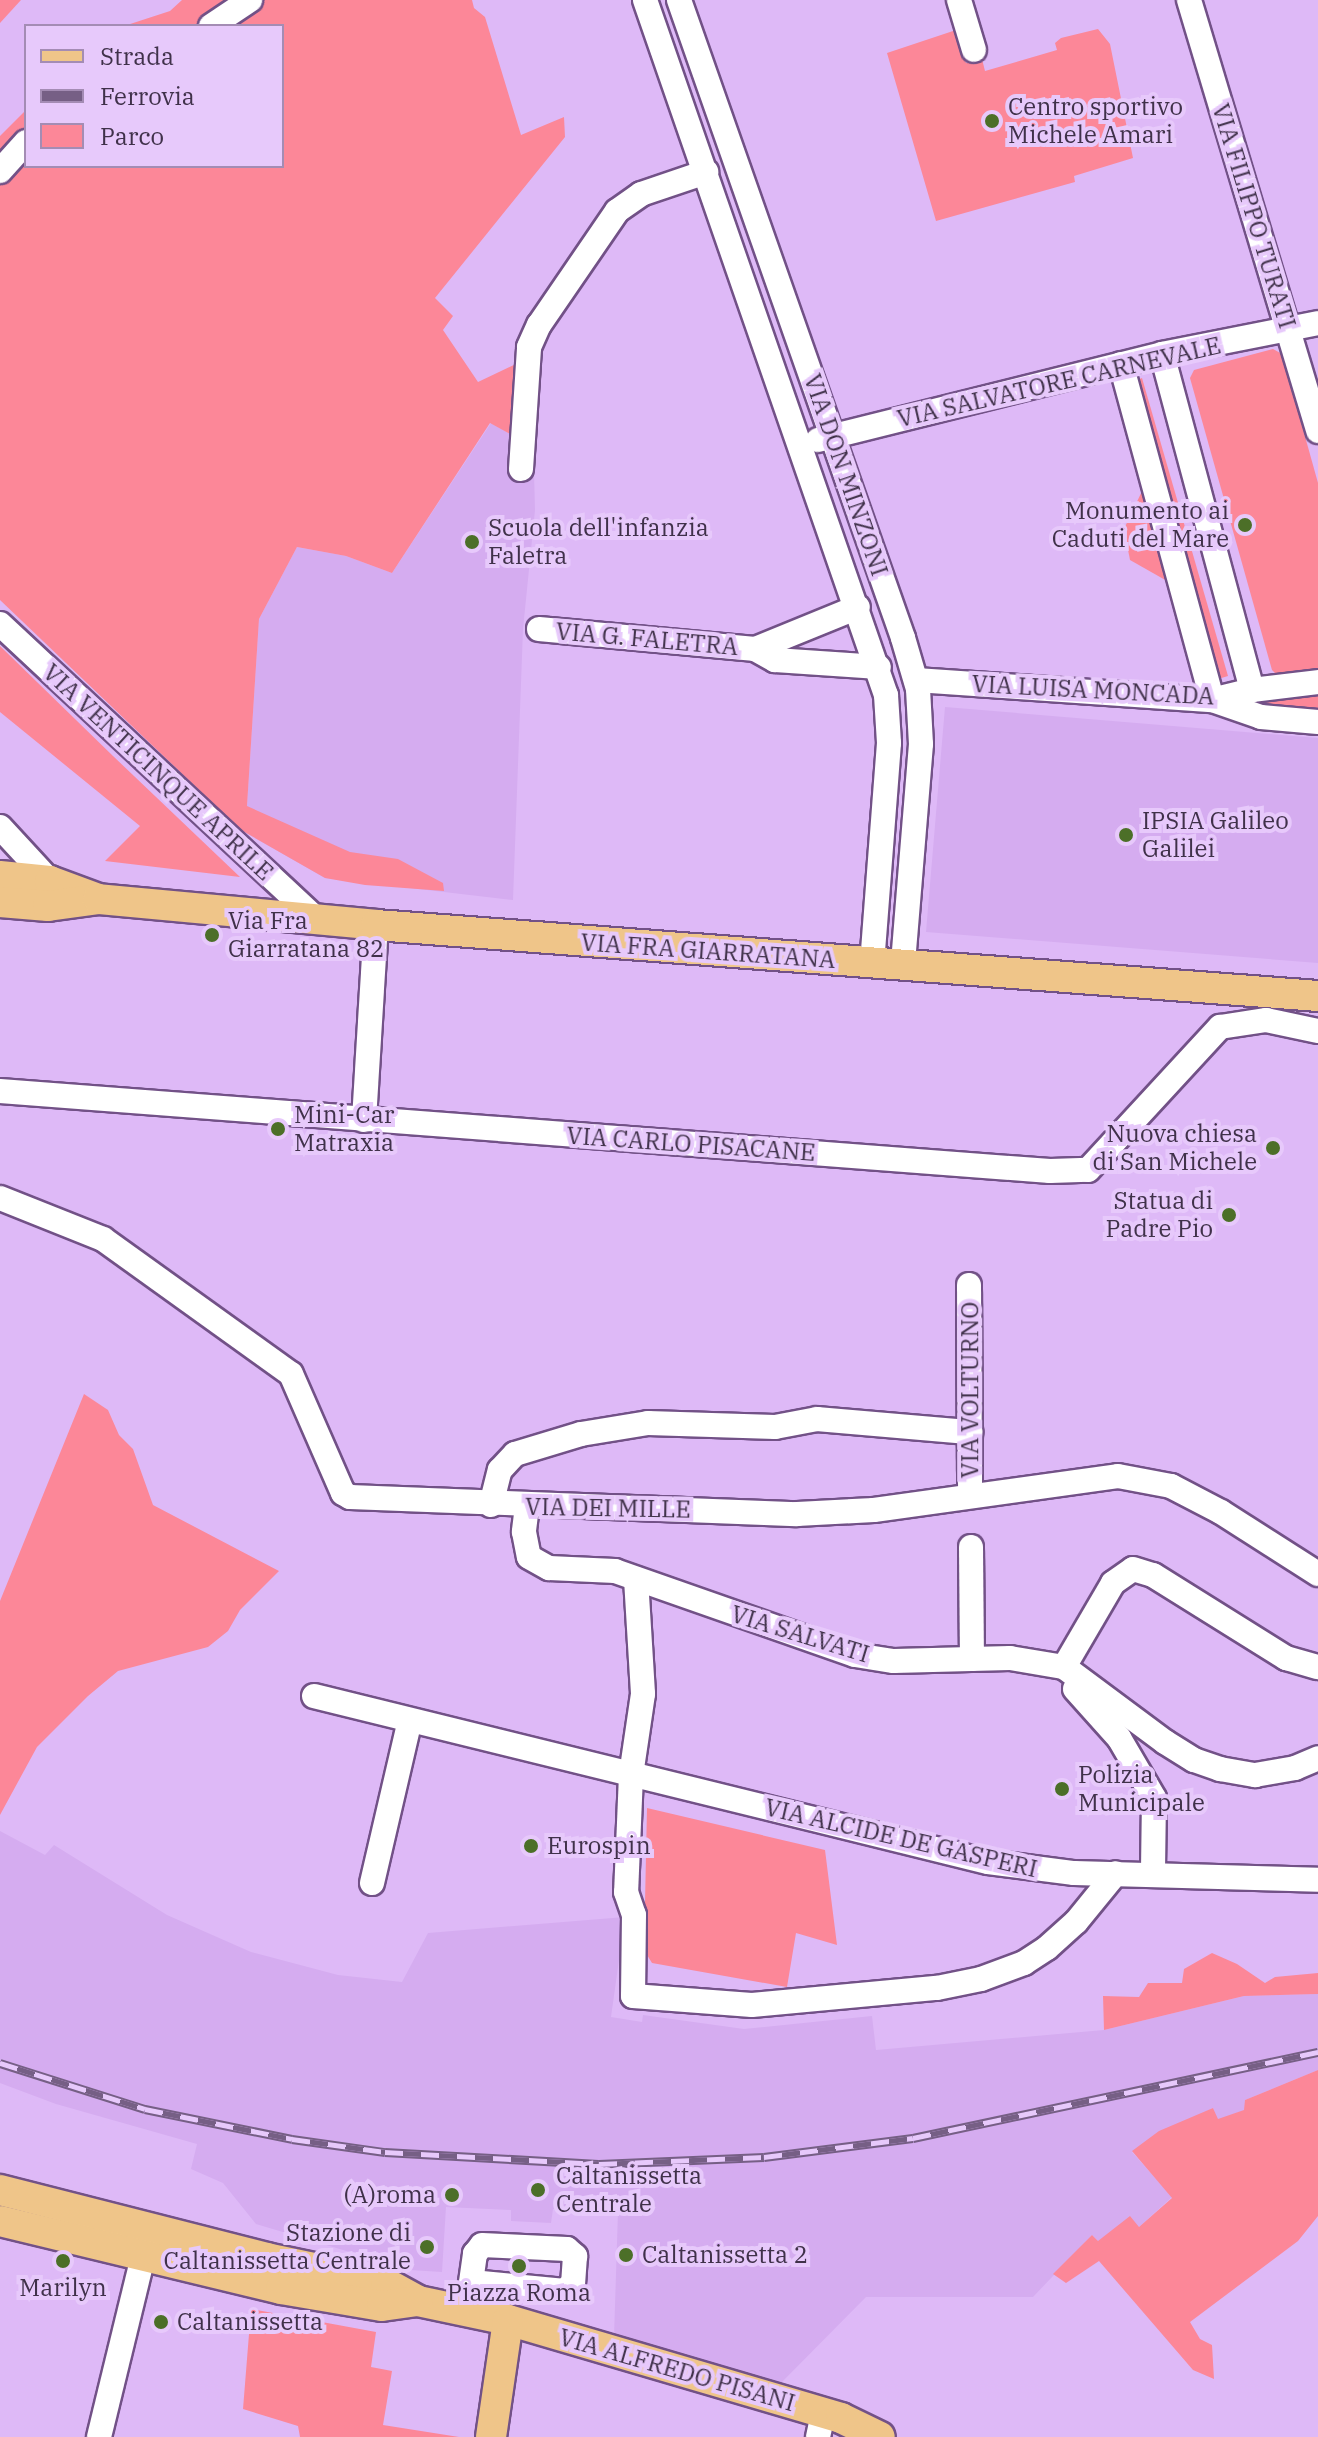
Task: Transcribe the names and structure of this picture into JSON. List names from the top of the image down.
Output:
{
  "streets": {
    "main road": ["VIA FRA GIARRATANA", "VIA ALFREDO PISANI"],
    "street": [
      "VIA FILIPPO TURATI",
      "VIA SALVATORE CARNEVALE",
      "VIA DON MINZONI",
      "VIA G. FALETRA",
      "VIA LUISA MONCADA",
      "VIA VENTICINQUE APRILE",
      "VIA CARLO PISACANE",
      "VIA VOLTURNO",
      "VIA DEI MILLE",
      "VIA SALVATI",
      "VIA ALCIDE DE GASPERI"
    ]
  },
  "crossings": [
    ["VIA FILIPPO TURATI", "VIA SALVATORE CARNEVALE"],
    ["VIA SALVATORE CARNEVALE", "VIA DON MINZONI"],
    ["VIA DON MINZONI", "VIA LUISA MONCADA"],
    ["VIA DON MINZONI", "VIA FRA GIARRATANA"],
    ["VIA VENTICINQUE APRILE", "VIA FRA GIARRATANA"],
    ["VIA VOLTURNO", "VIA DEI MILLE"],
    ["VIA DEI MILLE", "VIA SALVATI"]
  ],
  "places": [
    "Centro sportivo Michele Amari",
    "Monumento ai Caduti del Mare",
    "Scuola dell'infanzia Faletra",
    "IPSIA Galileo Galilei",
    "Via Fra Giarratana 82",
    "Mini-Car Matraxia",
    "Nuova chiesa di San Michele",
    "Statua di Padre Pio",
    "Polizia Municipale",
    "Eurospin",
    "Caltanissetta Centrale",
    "(A)roma",
    "Stazione di Caltanissetta Centrale",
    "Caltanissetta 2",
    "Marilyn",
    "Piazza Roma",
    "Caltanissetta"
  ],
  "legend": ["Strada", "Ferrovia", "Parco"]
}
